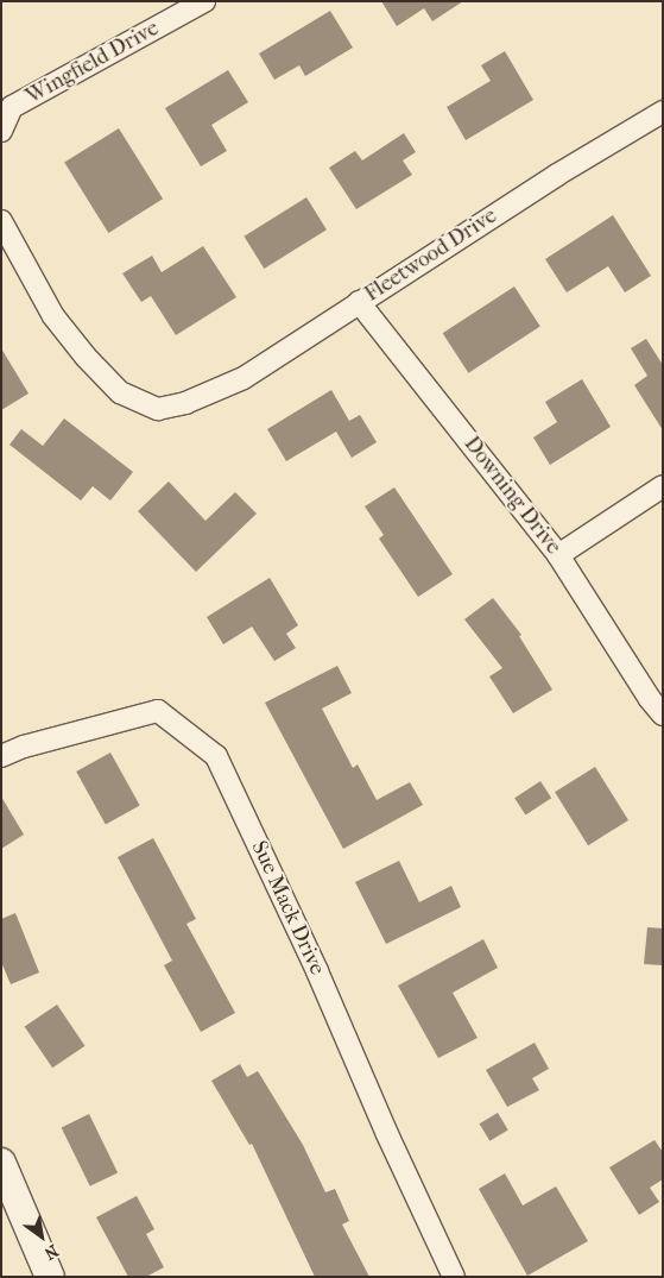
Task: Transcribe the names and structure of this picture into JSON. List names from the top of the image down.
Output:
{
  "streets": {
    "street": [
      "Wingfield Drive",
      "Fleetwood Drive",
      "Downing Drive",
      "Sue Mack Drive"
    ]
  },
  "crossings": [
    ["Fleetwood Drive", "Downing Drive"]
  ],
  "north": "bottom right"
}
